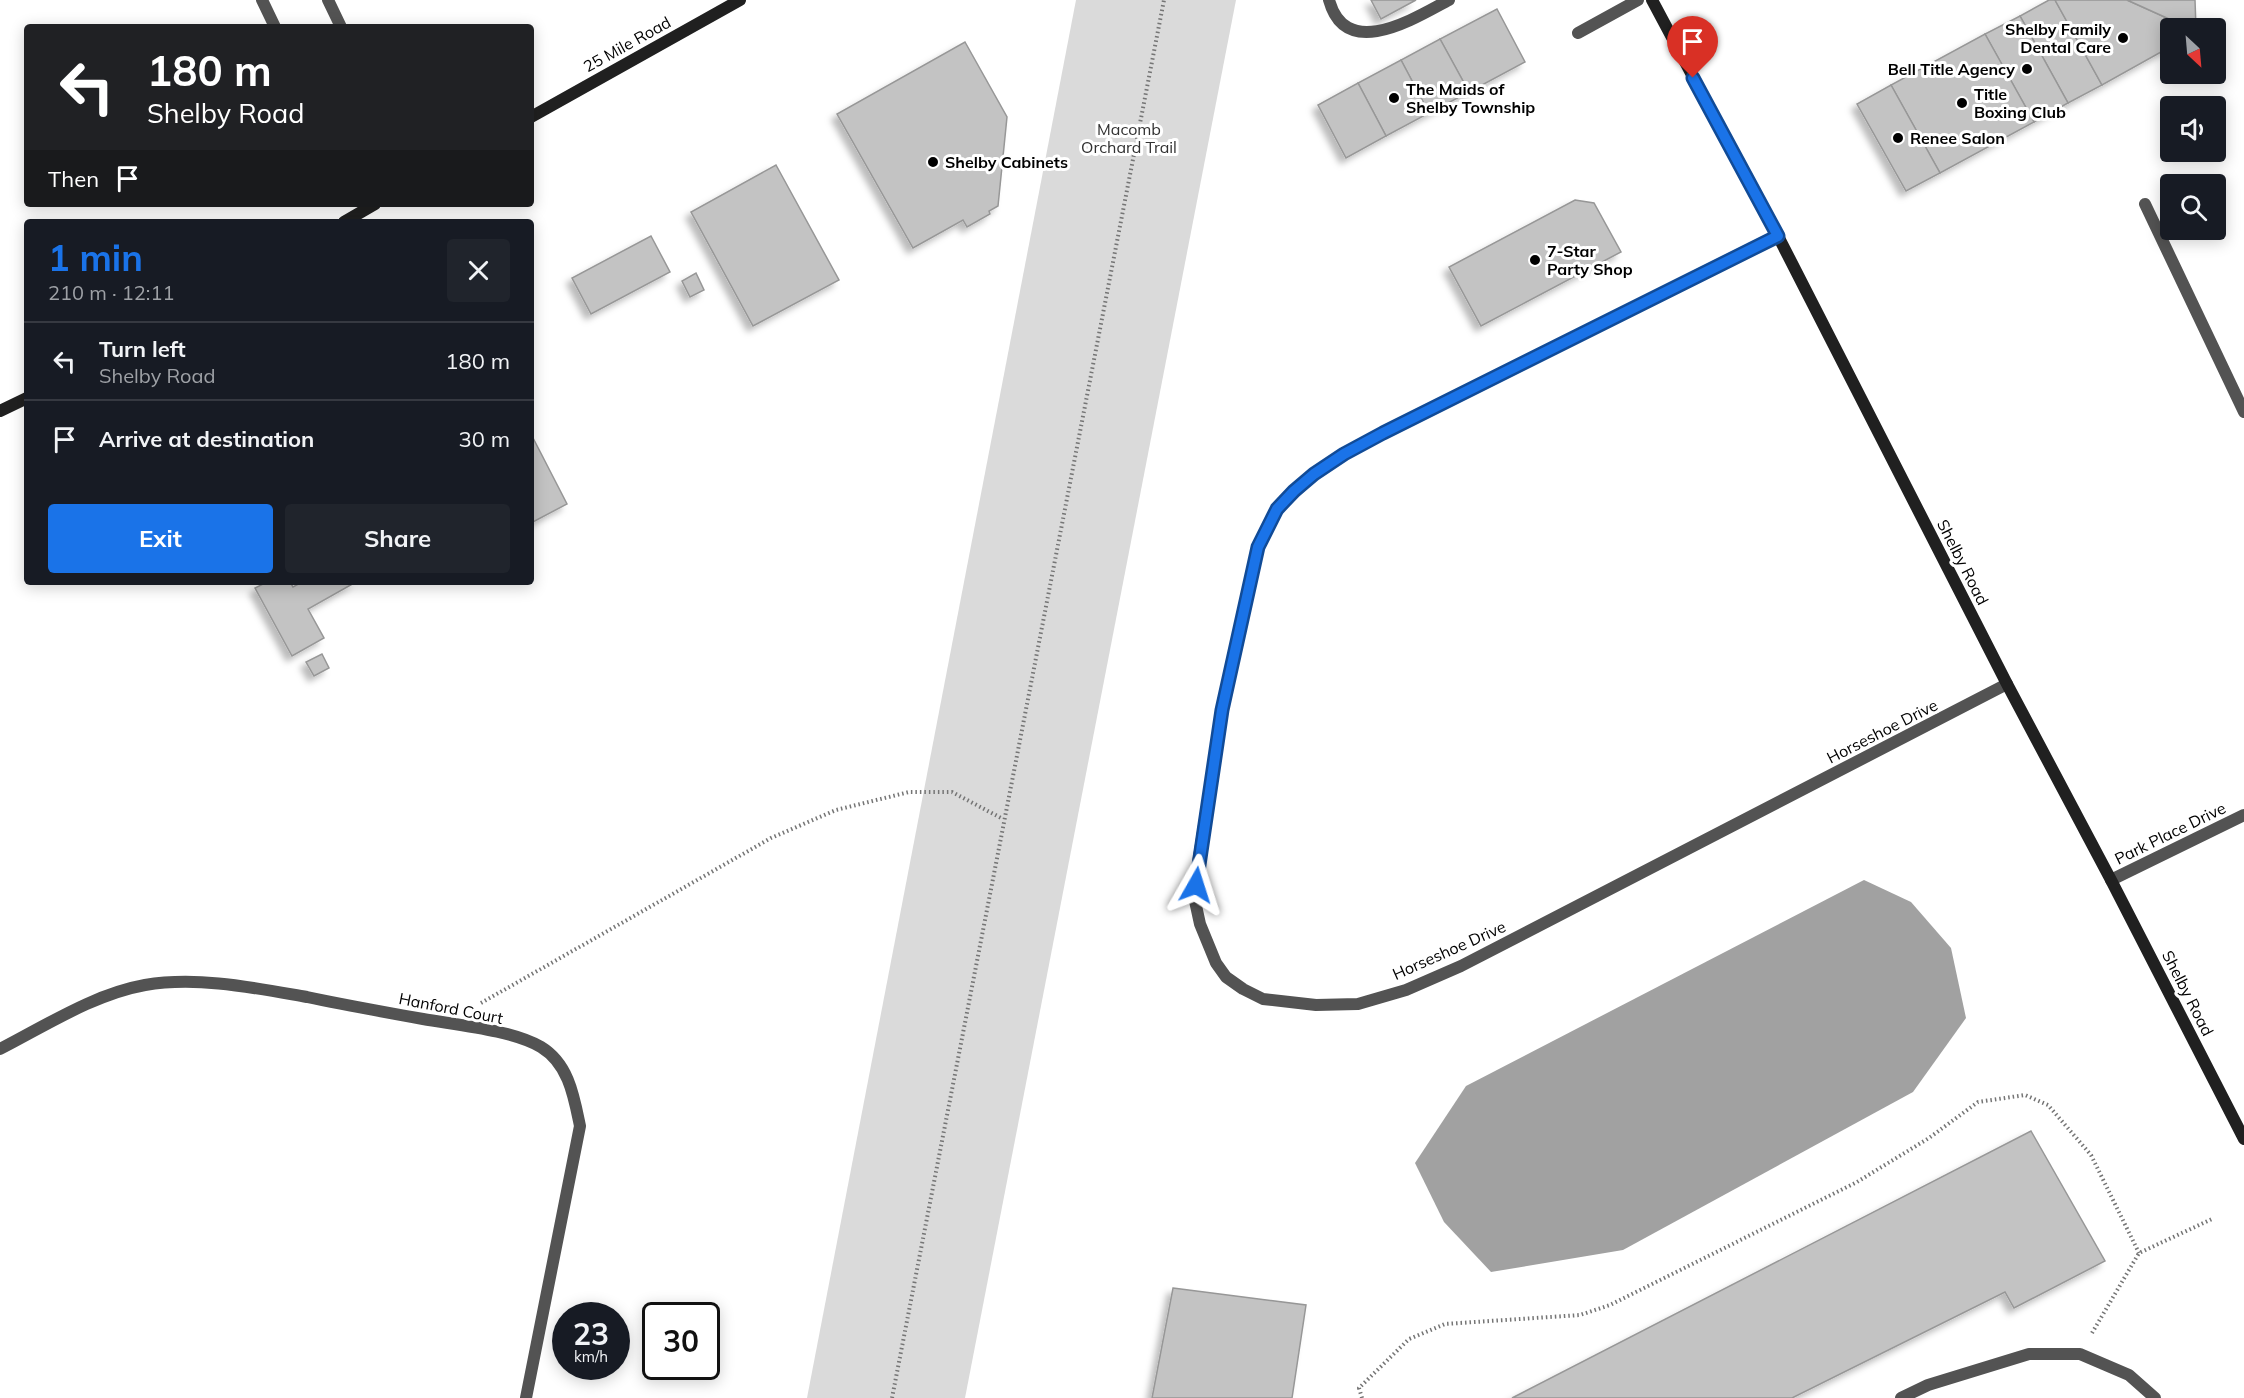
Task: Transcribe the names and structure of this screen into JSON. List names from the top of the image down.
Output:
{
  "streets": {
    "street": [
      "25 Mile Road",
      "Shelby Road",
      "Horseshoe Drive",
      "Park Place Drive",
      "Hanford Court"
    ]
  },
  "crossings": [
    ["Shelby Road", "Horseshoe Drive"],
    ["Shelby Road", "Park Place Drive"]
  ],
  "parks": ["Macomb Orchard Trail"],
  "places": [
    "Shelby Family Dental Care",
    "Bell Title Agency",
    "The Maids of Shelby Township",
    "Title Boxing Club",
    "Renee Salon",
    "Shelby Cabinets",
    "7-Star Party Shop"
  ],
  "north": "bottom right",
  "page": {
    "turn": ["180 m", "Shelby Road"],
    "then": "Then",
    "heading": ["1 min", "210 m · 12:11"],
    "list": [
      {
        "name": "Turn left",
        "note": "Shelby Road",
        "value": "180 m"
      },
      {
        "name": "Arrive at destination",
        "value": "30 m"
      }
    ],
    "buttons": ["Exit", "Share"],
    "speed": "23 km/h",
    "limit": "30"
  }
}
